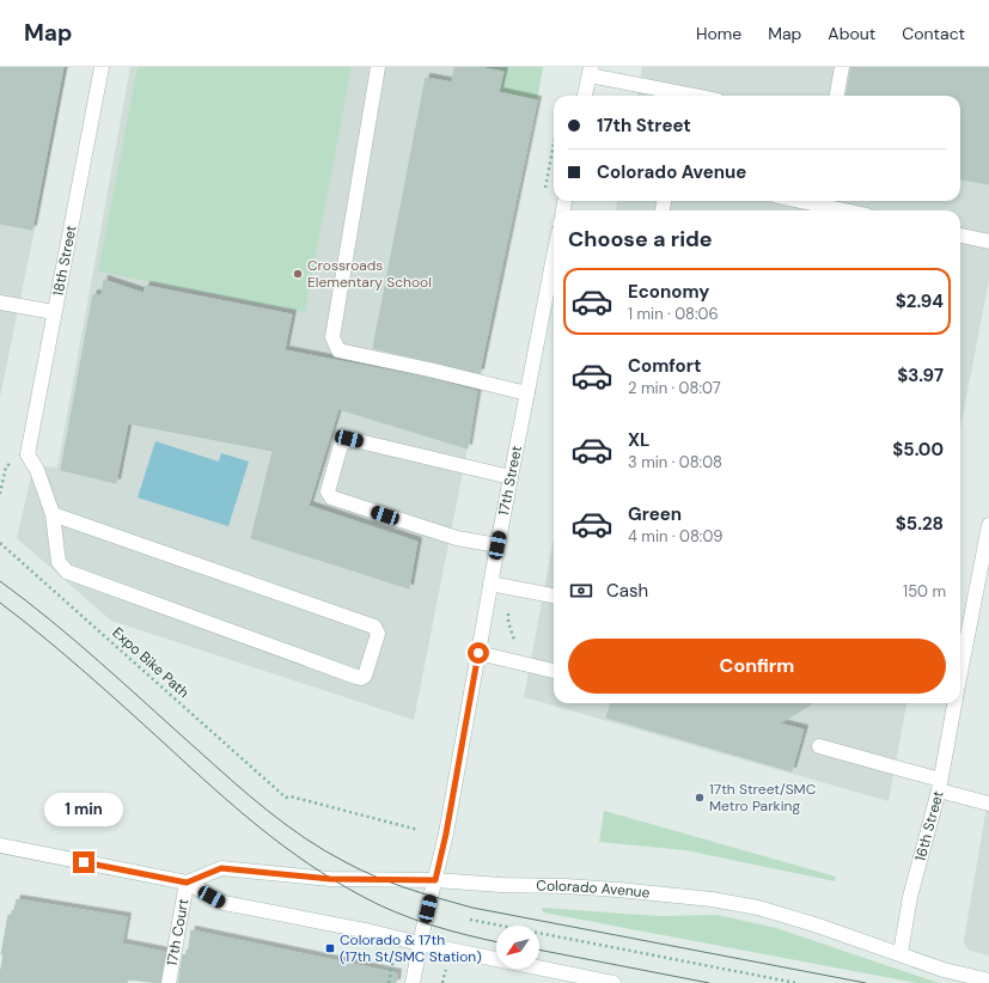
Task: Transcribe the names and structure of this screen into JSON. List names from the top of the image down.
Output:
{
  "streets": {
    "street": [
      "18th Street",
      "17th Street",
      "16th Street",
      "Colorado Avenue",
      "17th Court"
    ],
    "path": ["Expo Bike Path"]
  },
  "crossings": [
    ["17th Street", "Colorado Avenue"],
    ["16th Street", "Colorado Avenue"],
    ["Colorado Avenue", "17th Court"]
  ],
  "places": {
    "other": ["Crossroads Elementary School", "17th Street/SMC Metro Parking"],
    "transit": ["Colorado & 17th (17th St/SMC Station)"]
  },
  "north": "bottom left",
  "page": {
    "header": "Map",
    "nav": [
      "Home",
      "Map",
      "About",
      "Contact"
    ],
    "banner": ["17th Street", "Colorado Avenue"],
    "heading": "Choose a ride",
    "list": [
      {
        "name": "Economy",
        "note": "1 min · 08:06",
        "value": "$2.94"
      },
      {
        "name": "Comfort",
        "note": "2 min · 08:07",
        "value": "$3.97"
      },
      {
        "name": "XL",
        "note": "3 min · 08:08",
        "value": "$5.00"
      },
      {
        "name": "Green",
        "note": "4 min · 08:09",
        "value": "$5.28"
      }
    ],
    "pay": ["Cash", "150 m"],
    "buttons": "Confirm",
    "bubble": "1 min"
  }
}
